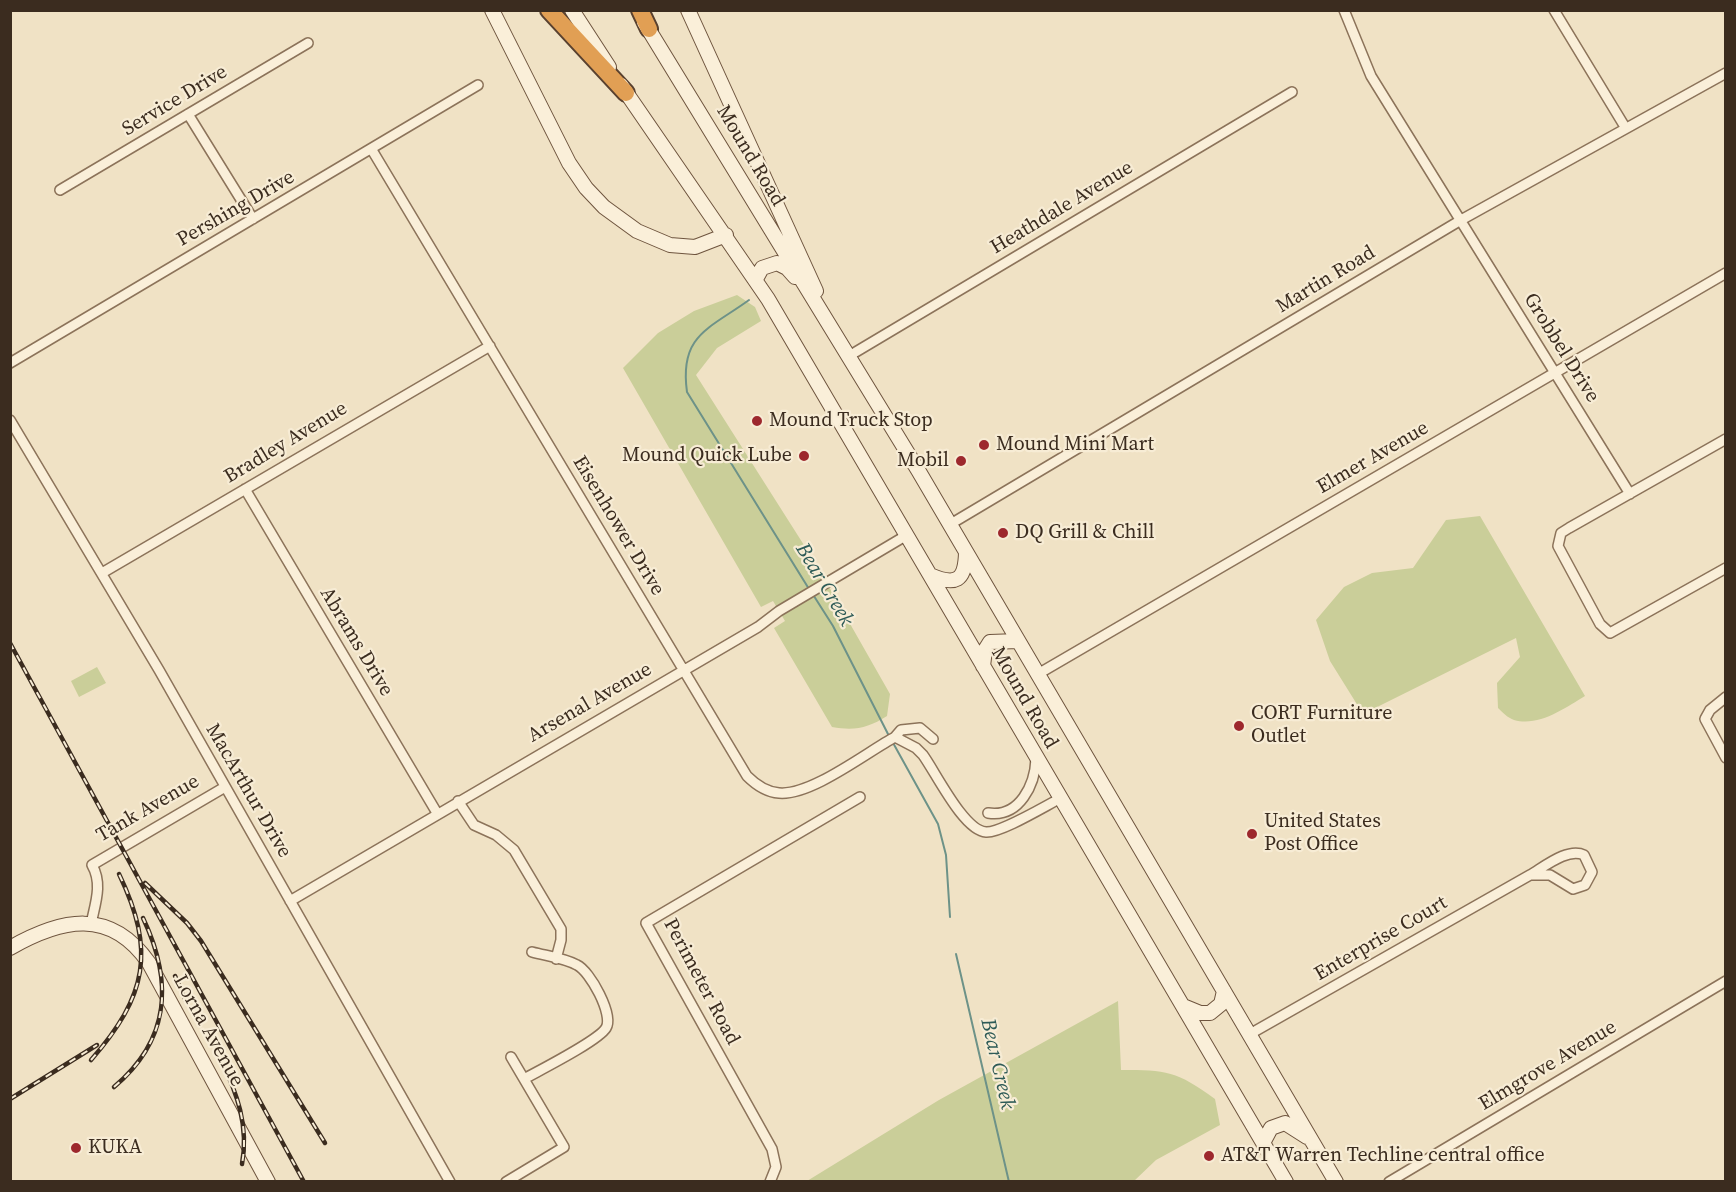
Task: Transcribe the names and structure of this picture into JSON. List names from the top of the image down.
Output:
{
  "streets": {
    "main road": ["Mound Road", "Lorna Avenue"],
    "street": [
      "Service Drive",
      "Heathdale Avenue",
      "Pershing Drive",
      "Martin Road",
      "Grobbel Drive",
      "Bradley Avenue",
      "Elmer Avenue",
      "Eisenhower Drive",
      "Abrams Drive",
      "Arsenal Avenue",
      "MacArthur Drive",
      "Tank Avenue",
      "Enterprise Court",
      "Perimeter Road",
      "Elmgrove Avenue"
    ]
  },
  "crossings": [
    ["Mound Road", "Heathdale Avenue"],
    ["Mound Road", "Martin Road"],
    ["Mound Road", "Elmer Avenue"],
    ["Mound Road", "Arsenal Avenue"],
    ["Mound Road", "Enterprise Court"],
    ["Pershing Drive", "Eisenhower Drive"],
    ["Martin Road", "Grobbel Drive"],
    ["Grobbel Drive", "Elmer Avenue"],
    ["Bradley Avenue", "Eisenhower Drive"],
    ["Bradley Avenue", "Abrams Drive"],
    ["Bradley Avenue", "MacArthur Drive"],
    ["Eisenhower Drive", "Arsenal Avenue"],
    ["Abrams Drive", "Arsenal Avenue"],
    ["Arsenal Avenue", "MacArthur Drive"],
    ["MacArthur Drive", "Tank Avenue"],
    ["Tank Avenue", "Lorna Avenue"]
  ],
  "water": ["Bear Creek"],
  "places": [
    "Mound Truck Stop",
    "Mound Mini Mart",
    "Mound Quick Lube",
    "Mobil",
    "DQ Grill & Chill",
    "CORT Furniture Outlet",
    "United States Post Office",
    "KUKA",
    "AT&T Warren Techline central office"
  ]
}
